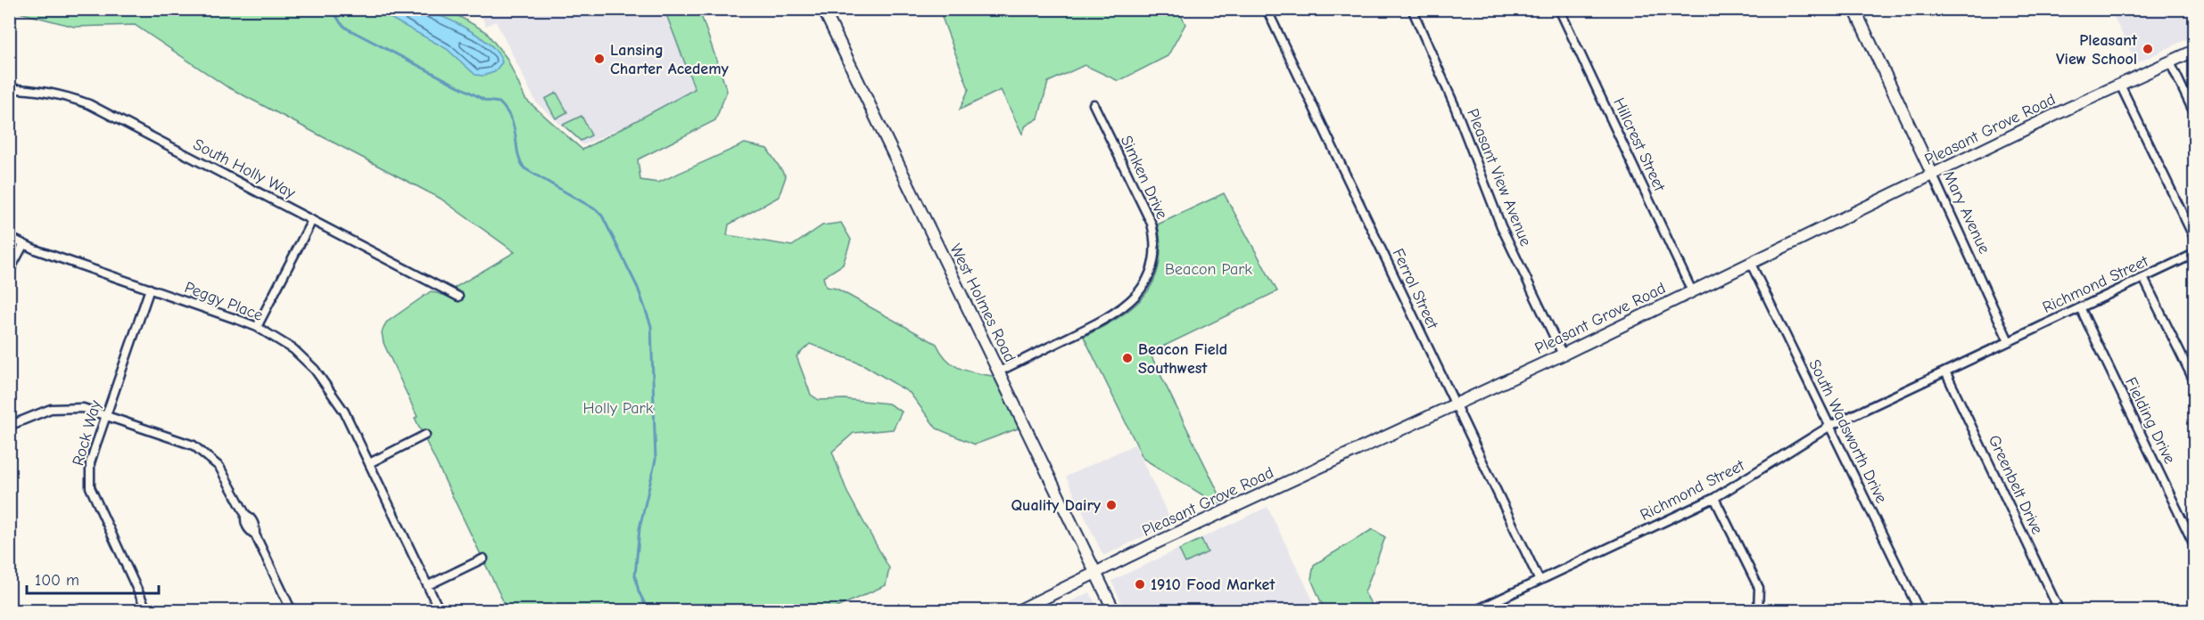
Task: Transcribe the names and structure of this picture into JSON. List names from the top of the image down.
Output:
{
  "streets": {
    "street": [
      "Pleasant Grove Road",
      "Hillcrest Street",
      "South Holly Way",
      "Simken Drive",
      "Pleasant View Avenue",
      "Mary Avenue",
      "Richmond Street",
      "Ferrol Street",
      "Peggy Place",
      "West Holmes Road",
      "Fielding Drive",
      "South Wadsworth Drive",
      "Rock Way",
      "Greenbelt Drive"
    ]
  },
  "crossings": [
    ["Pleasant Grove Road", "Hillcrest Street"],
    ["Pleasant Grove Road", "Pleasant View Avenue"],
    ["Pleasant Grove Road", "Mary Avenue"],
    ["Pleasant Grove Road", "Ferrol Street"],
    ["Pleasant Grove Road", "West Holmes Road"],
    ["Pleasant Grove Road", "South Wadsworth Drive"],
    ["Simken Drive", "West Holmes Road"],
    ["Mary Avenue", "Richmond Street"],
    ["Richmond Street", "Ferrol Street"],
    ["Richmond Street", "Fielding Drive"],
    ["Richmond Street", "South Wadsworth Drive"],
    ["Richmond Street", "Greenbelt Drive"],
    ["Peggy Place", "Rock Way"]
  ],
  "parks": ["Beacon Park", "Holly Park"],
  "places": [
    "Pleasant View School",
    "Lansing Charter Acedemy",
    "Beacon Field Southwest",
    "Quality Dairy",
    "1910 Food Market"
  ],
  "scale_bar": "100 m"
}
